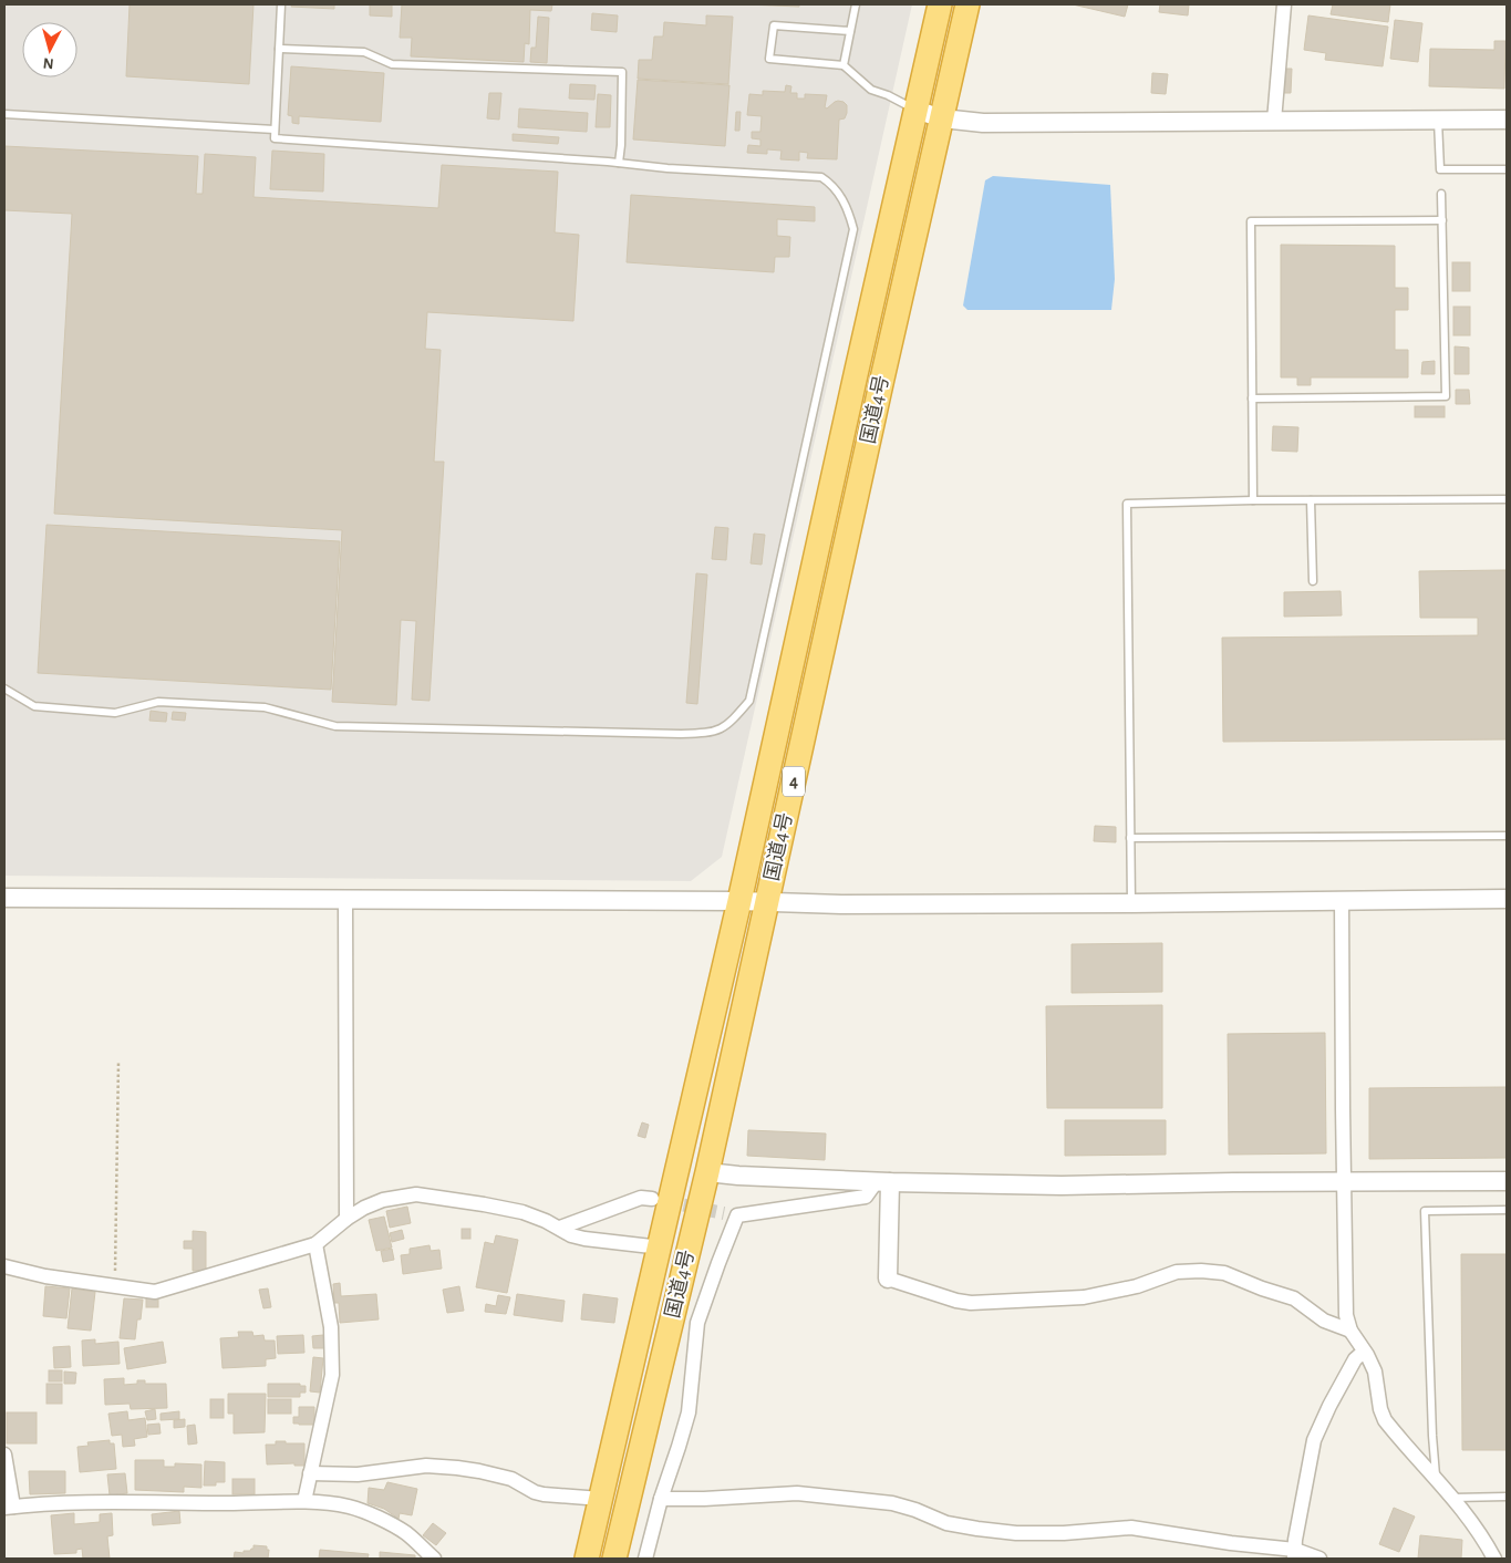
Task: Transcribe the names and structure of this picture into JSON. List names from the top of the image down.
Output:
{
  "streets": {
    "highway": ["国道4号", "4"]
  },
  "north": "bottom"
}
